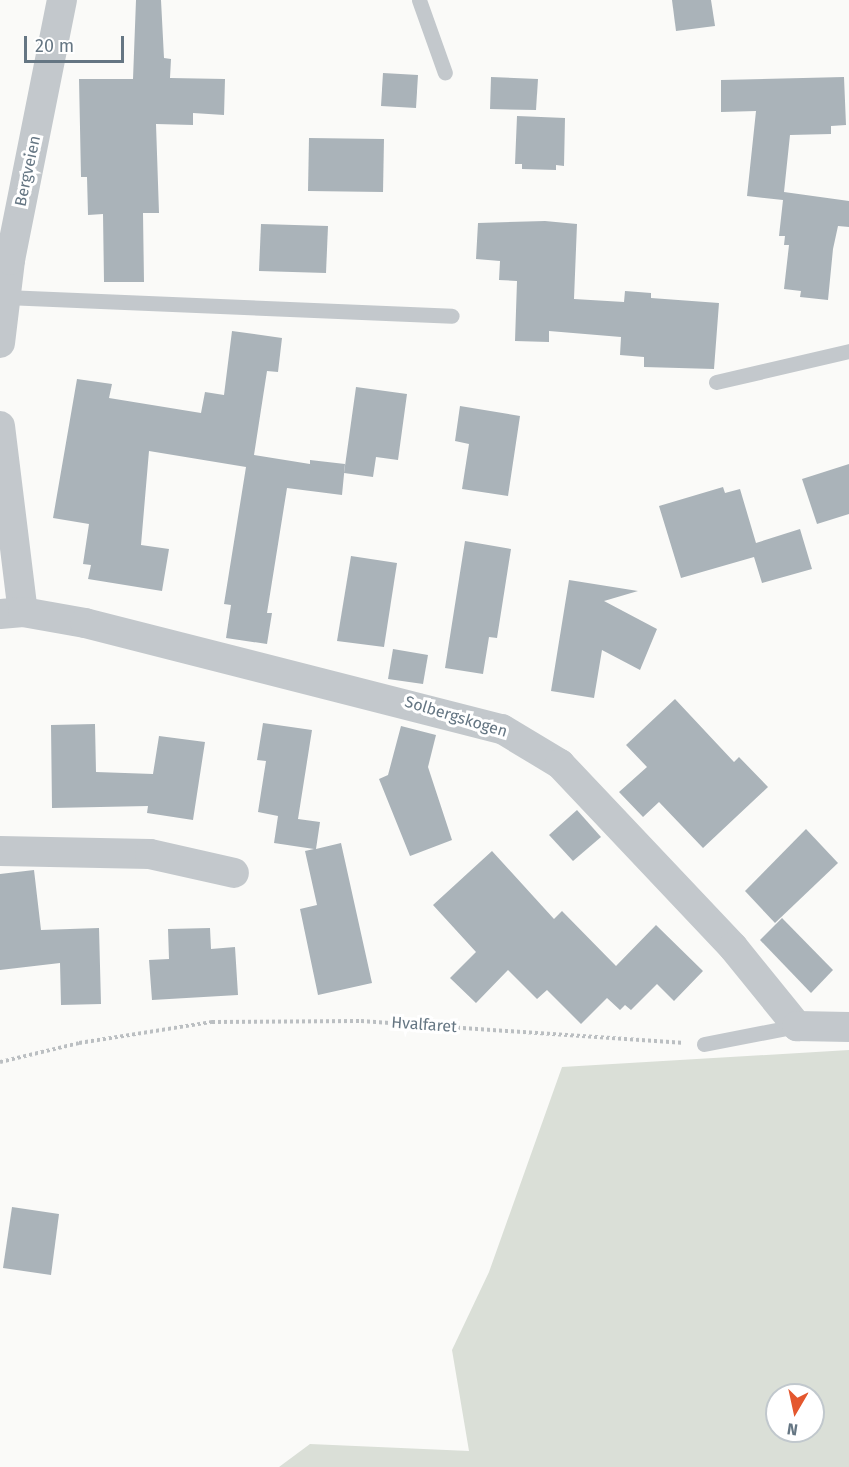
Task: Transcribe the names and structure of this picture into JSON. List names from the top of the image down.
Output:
{
  "streets": {
    "street": ["Bergveien", "Solbergskogen"],
    "path": ["Hvalfaret"]
  },
  "scale_bar": "20 m",
  "north": "bottom"
}
